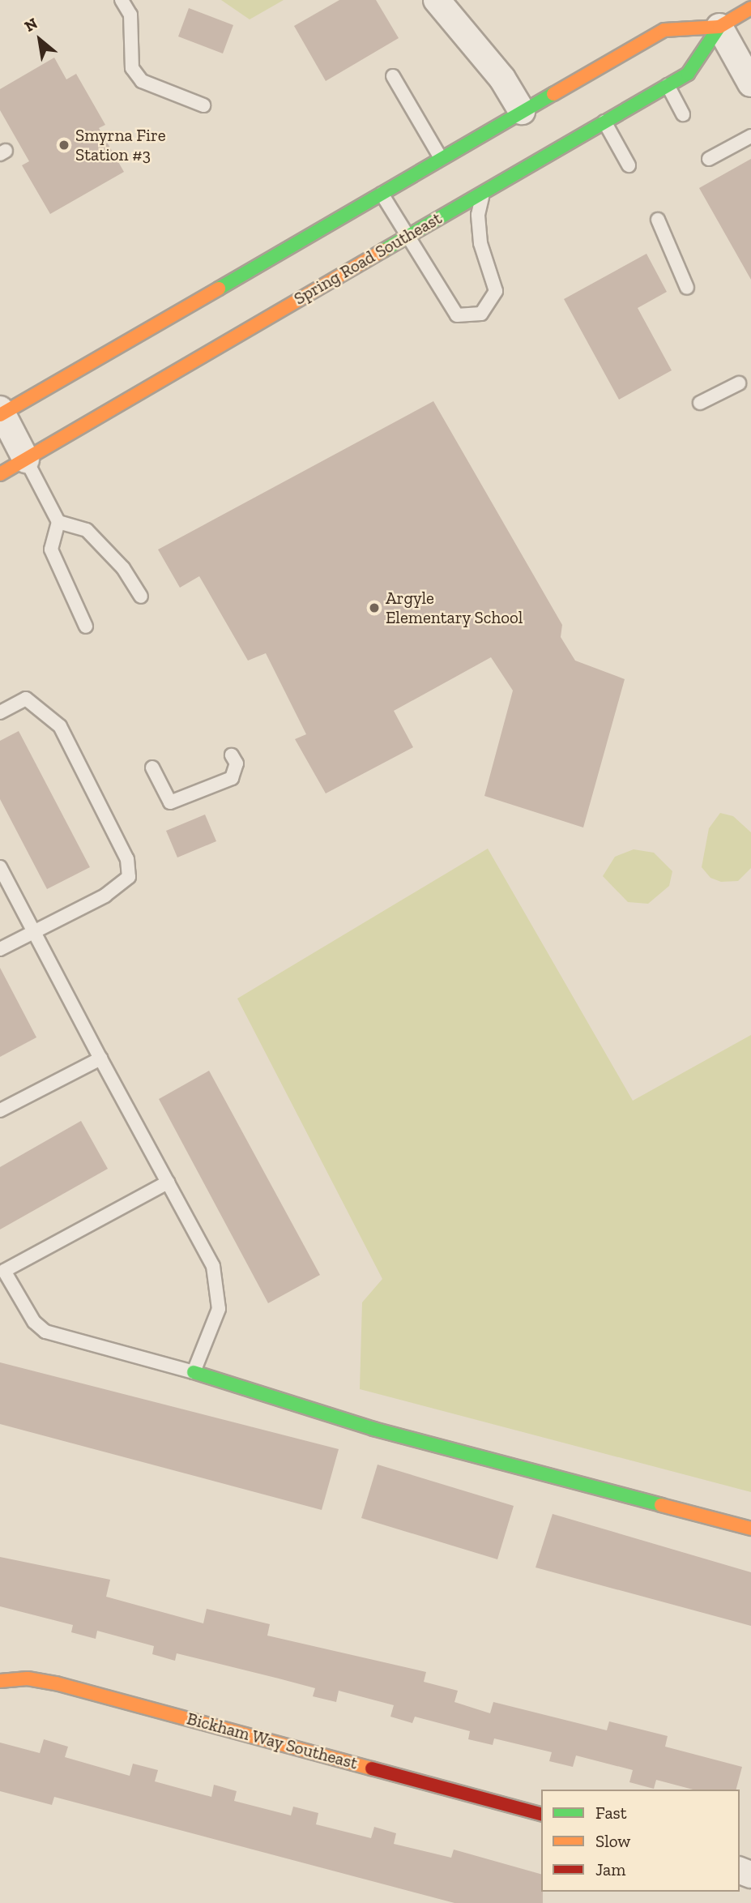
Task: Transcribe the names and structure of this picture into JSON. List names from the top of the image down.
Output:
{
  "streets": {
    "main road": ["Spring Road Southeast", "Bickham Way Southeast"]
  },
  "places": ["Smyrna Fire Station #3", "Argyle Elementary School"],
  "legend": ["Fast", "Slow", "Jam"],
  "north": "top left"
}
